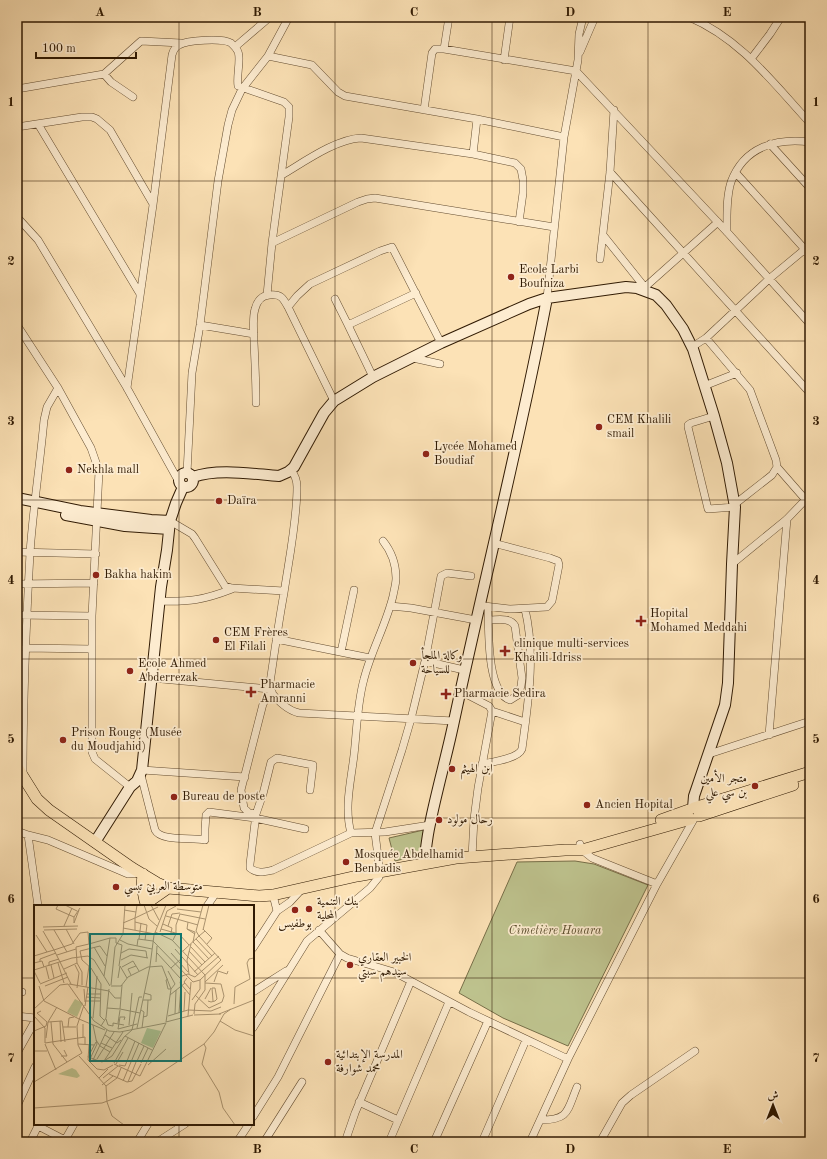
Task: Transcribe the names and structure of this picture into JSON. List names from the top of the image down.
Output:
{
  "parks": ["Cimetière Houara"],
  "places": {
    "other": [
      "Ecole Larbi Boufniza",
      "CEM Khalili smail",
      "Lycée Mohamed Boudiaf",
      "Nekhla mall",
      "Daïra",
      "Bakha hakim",
      "CEM Frères El Filali",
      "وكالة الملجأ للسياحة",
      "Ecole Ahmed Abderrezak",
      "Prison Rouge (Musée du Moudjahid)",
      "ابن الهيثم",
      "متجر الأمين بن سي علي",
      "Bureau de poste",
      "Ancien Hopital",
      "رحال مولود",
      "Mosquée Abdelhamid Benbadis",
      "متوسطة العربي تبسي",
      "بنك التنمية المحلية",
      "بوطفيس",
      "الخبير العقاري سيدهم سبتي",
      "المدرسة الإبتدائية محمد شوارفة"
    ],
    "health": [
      "Hopital Mohamed Meddahi",
      "clinique multi-services Khalili Idriss",
      "Pharmacie Amranni",
      "Pharmacie Sedira"
    ]
  },
  "scale_bar": "100 m",
  "north": "top",
  "grid": {
    "columns": [
      "A",
      "B",
      "C",
      "D",
      "E"
    ],
    "rows": [
      "1",
      "2",
      "3",
      "4",
      "5",
      "6",
      "7"
    ]
  }
}
